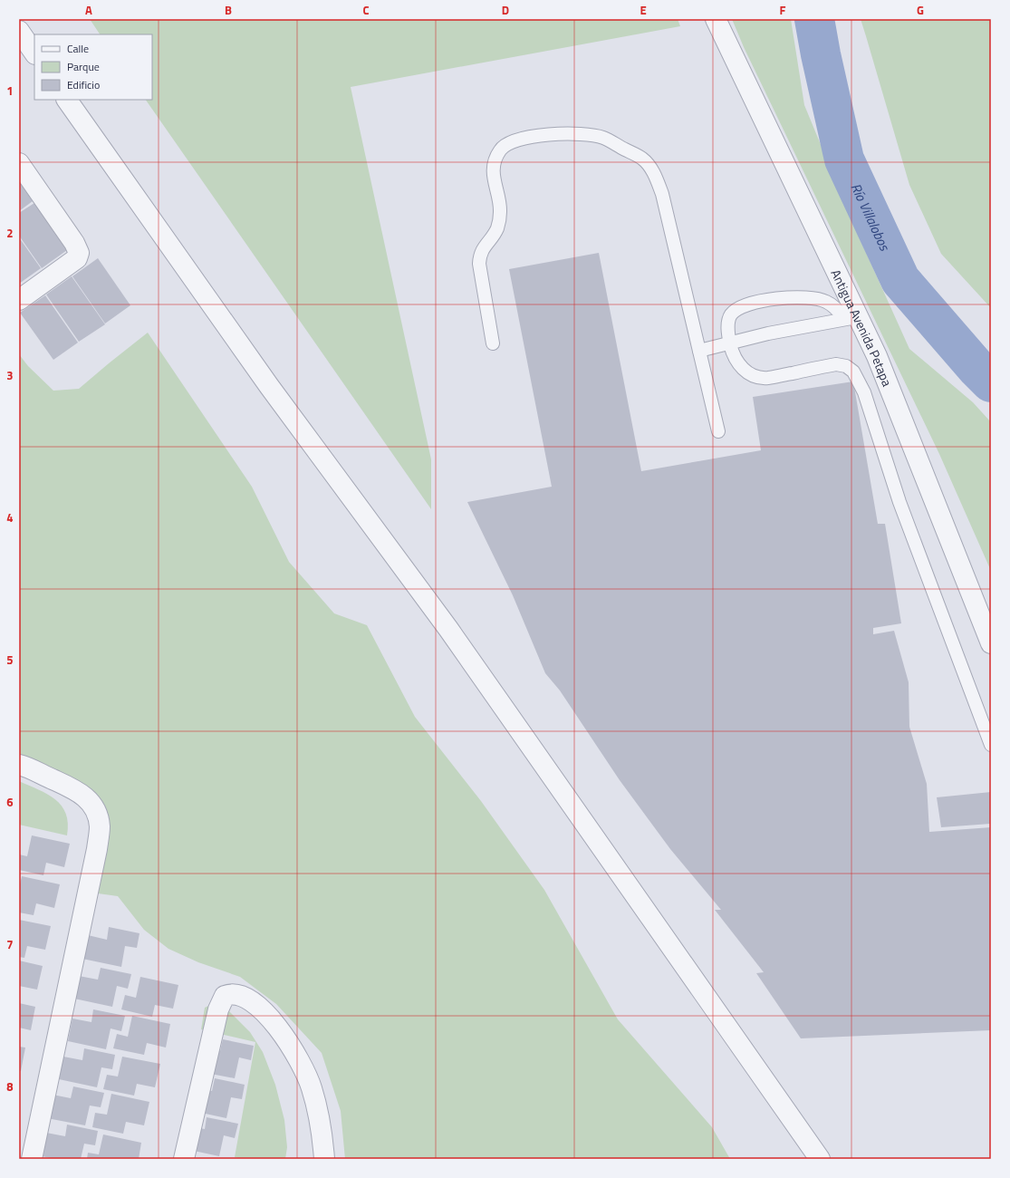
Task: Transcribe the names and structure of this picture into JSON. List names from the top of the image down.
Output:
{
  "streets": {
    "street": ["Antigua Avenida Petapa"]
  },
  "water": ["Río Villalobos"],
  "legend": ["Calle", "Parque", "Edificio"],
  "grid": {
    "columns": [
      "A",
      "B",
      "C",
      "D",
      "E",
      "F",
      "G"
    ],
    "rows": [
      "1",
      "2",
      "3",
      "4",
      "5",
      "6",
      "7",
      "8"
    ]
  }
}
